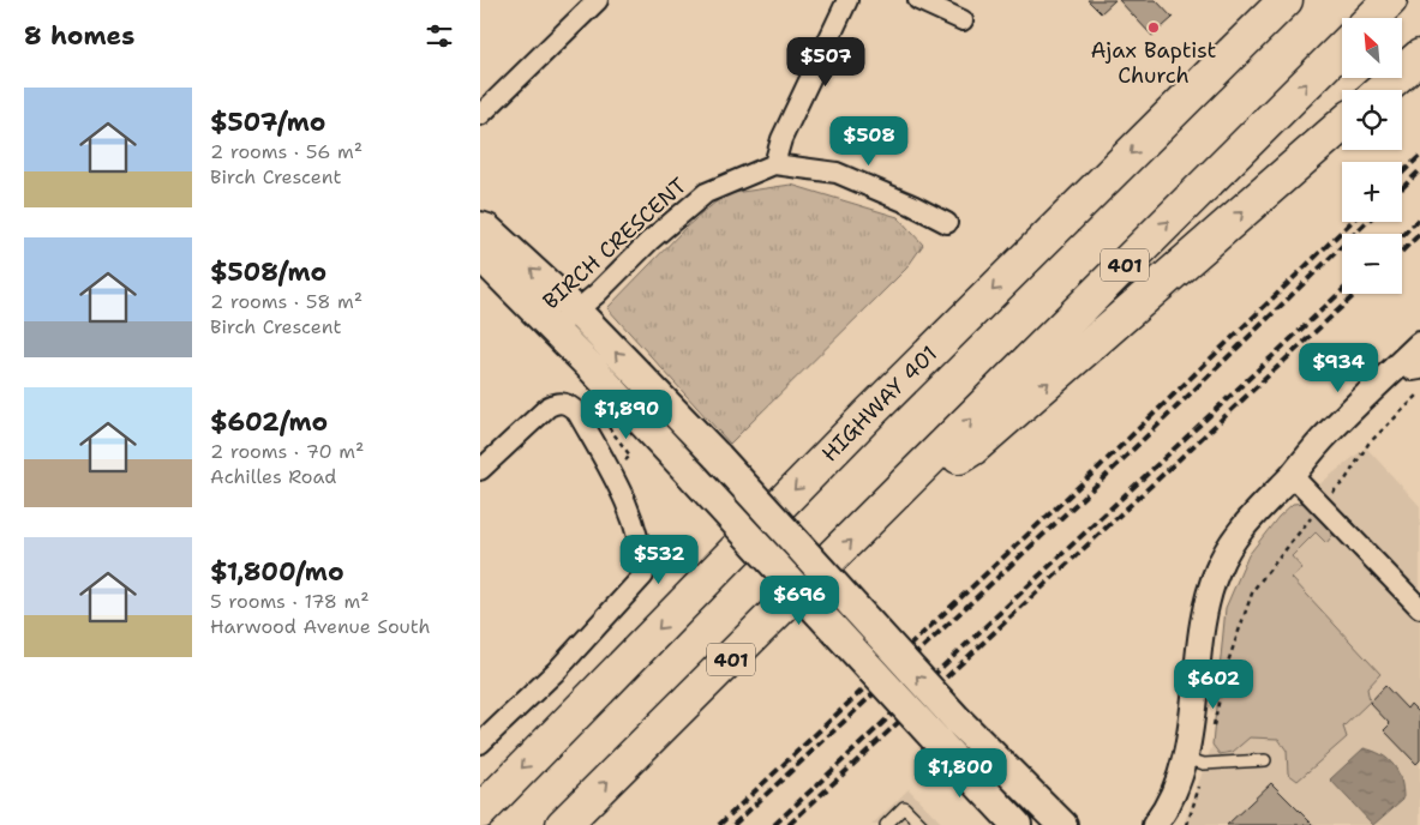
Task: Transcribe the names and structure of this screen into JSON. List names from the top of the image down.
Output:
{
  "streets": {
    "highway": ["401", "HIGHWAY 401"],
    "street": ["BIRCH CRESCENT"]
  },
  "places": ["Ajax Baptist Church"],
  "north": "top left",
  "page": {
    "heading": "8 homes",
    "map_buttons": ["+", "−"],
    "price": [
      "$507",
      "$508",
      "$934",
      "$1,890",
      "$532",
      "$696",
      "$602",
      "$1,800"
    ],
    "list": [
      {
        "name": "$507/mo",
        "note": "2 rooms · 56 m² · Birch Crescent"
      },
      {
        "name": "$508/mo",
        "note": "2 rooms · 58 m² · Birch Crescent"
      },
      {
        "name": "$602/mo",
        "note": "2 rooms · 70 m² · Achilles Road"
      },
      {
        "name": "$1,800/mo",
        "note": "5 rooms · 178 m² · Harwood Avenue South"
      }
    ]
  }
}
